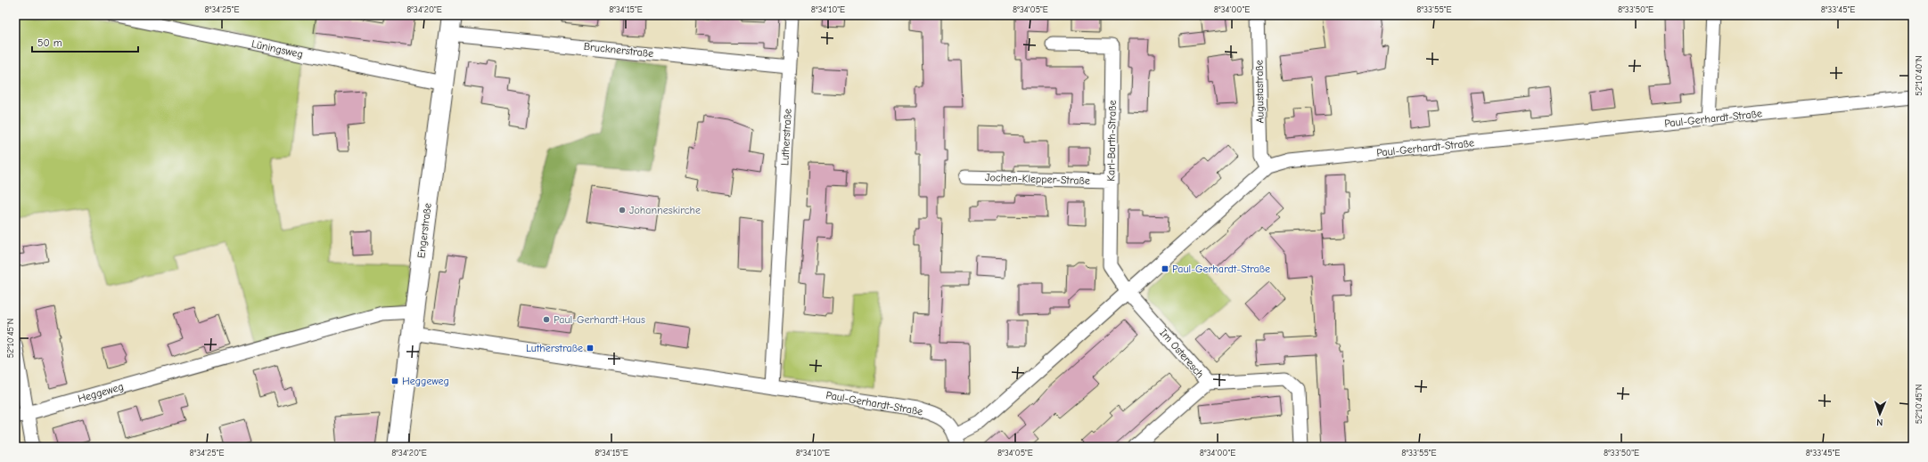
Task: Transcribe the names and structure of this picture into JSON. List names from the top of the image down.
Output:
{
  "streets": {
    "main road": ["Engerstraße"],
    "street": [
      "Lüningsweg",
      "Brucknerstraße",
      "Augustastraße",
      "Paul-Gerhardt-Straße",
      "Lutherstraße",
      "Karl-Barth-Straße",
      "Jochen-Klepper-Straße",
      "Im Osteresch",
      "Heggeweg"
    ]
  },
  "crossings": [
    ["Lüningsweg", "Engerstraße"],
    ["Brucknerstraße", "Lutherstraße"],
    ["Brucknerstraße", "Engerstraße"],
    ["Augustastraße", "Paul-Gerhardt-Straße"],
    ["Paul-Gerhardt-Straße", "Lutherstraße"],
    ["Paul-Gerhardt-Straße", "Karl-Barth-Straße"],
    ["Paul-Gerhardt-Straße", "Engerstraße"],
    ["Paul-Gerhardt-Straße", "Im Osteresch"],
    ["Karl-Barth-Straße", "Jochen-Klepper-Straße"],
    ["Karl-Barth-Straße", "Im Osteresch"],
    ["Engerstraße", "Heggeweg"]
  ],
  "places": {
    "other": ["Johanneskirche", "Paul-Gerhardt-Haus"],
    "transit": ["Paul-Gerhardt-Straße", "Lutherstraße", "Heggeweg"]
  },
  "scale_bar": "50 m",
  "north": "bottom",
  "coordinates": [
    "8°34'25\"E",
    "8°34'20\"E",
    "8°34'15\"E",
    "8°34'10\"E",
    "8°34'05\"E",
    "8°34'00\"E",
    "8°33'55\"E",
    "8°33'50\"E",
    "8°33'45\"E",
    "52°10'40\"N",
    "52°10'45\"N"
  ]
}
